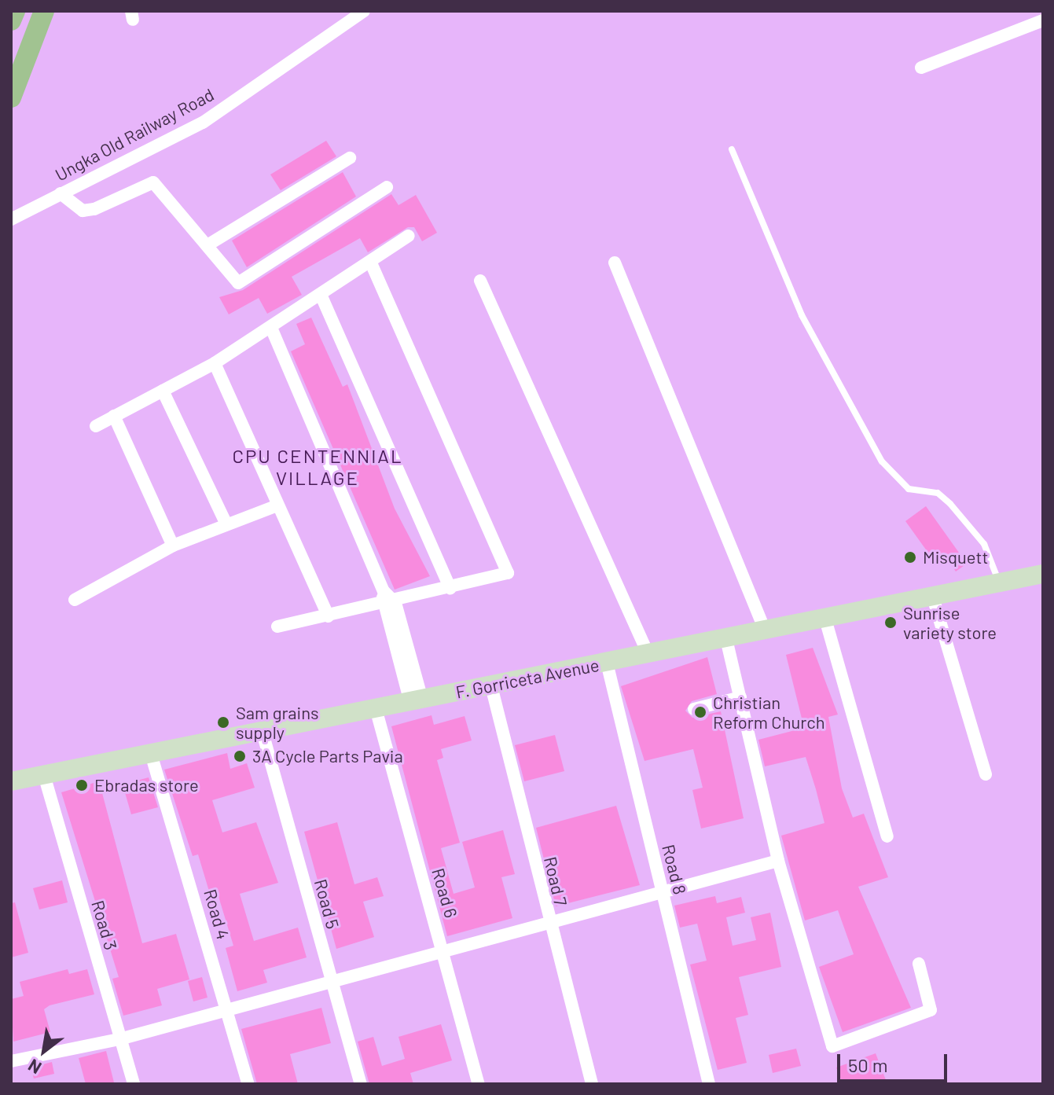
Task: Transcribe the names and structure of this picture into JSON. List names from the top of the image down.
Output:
{
  "streets": {
    "main road": ["F. Gorriceta Avenue"],
    "street": [
      "Ungka Old Railway Road",
      "Road 8",
      "Road 7",
      "Road 6",
      "Road 5",
      "Road 4",
      "Road 3"
    ]
  },
  "crossings": [
    ["F. Gorriceta Avenue", "Road 8"],
    ["F. Gorriceta Avenue", "Road 7"],
    ["F. Gorriceta Avenue", "Road 6"],
    ["F. Gorriceta Avenue", "Road 5"],
    ["F. Gorriceta Avenue", "Road 4"],
    ["F. Gorriceta Avenue", "Road 3"]
  ],
  "districts": ["CPU CENTENNIAL VILLAGE"],
  "places": [
    "Misquett",
    "Sunrise variety store",
    "Christian Reform Church",
    "Sam grains supply",
    "3A Cycle Parts Pavia",
    "Ebradas store"
  ],
  "scale_bar": "50 m",
  "north": "bottom left"
}
